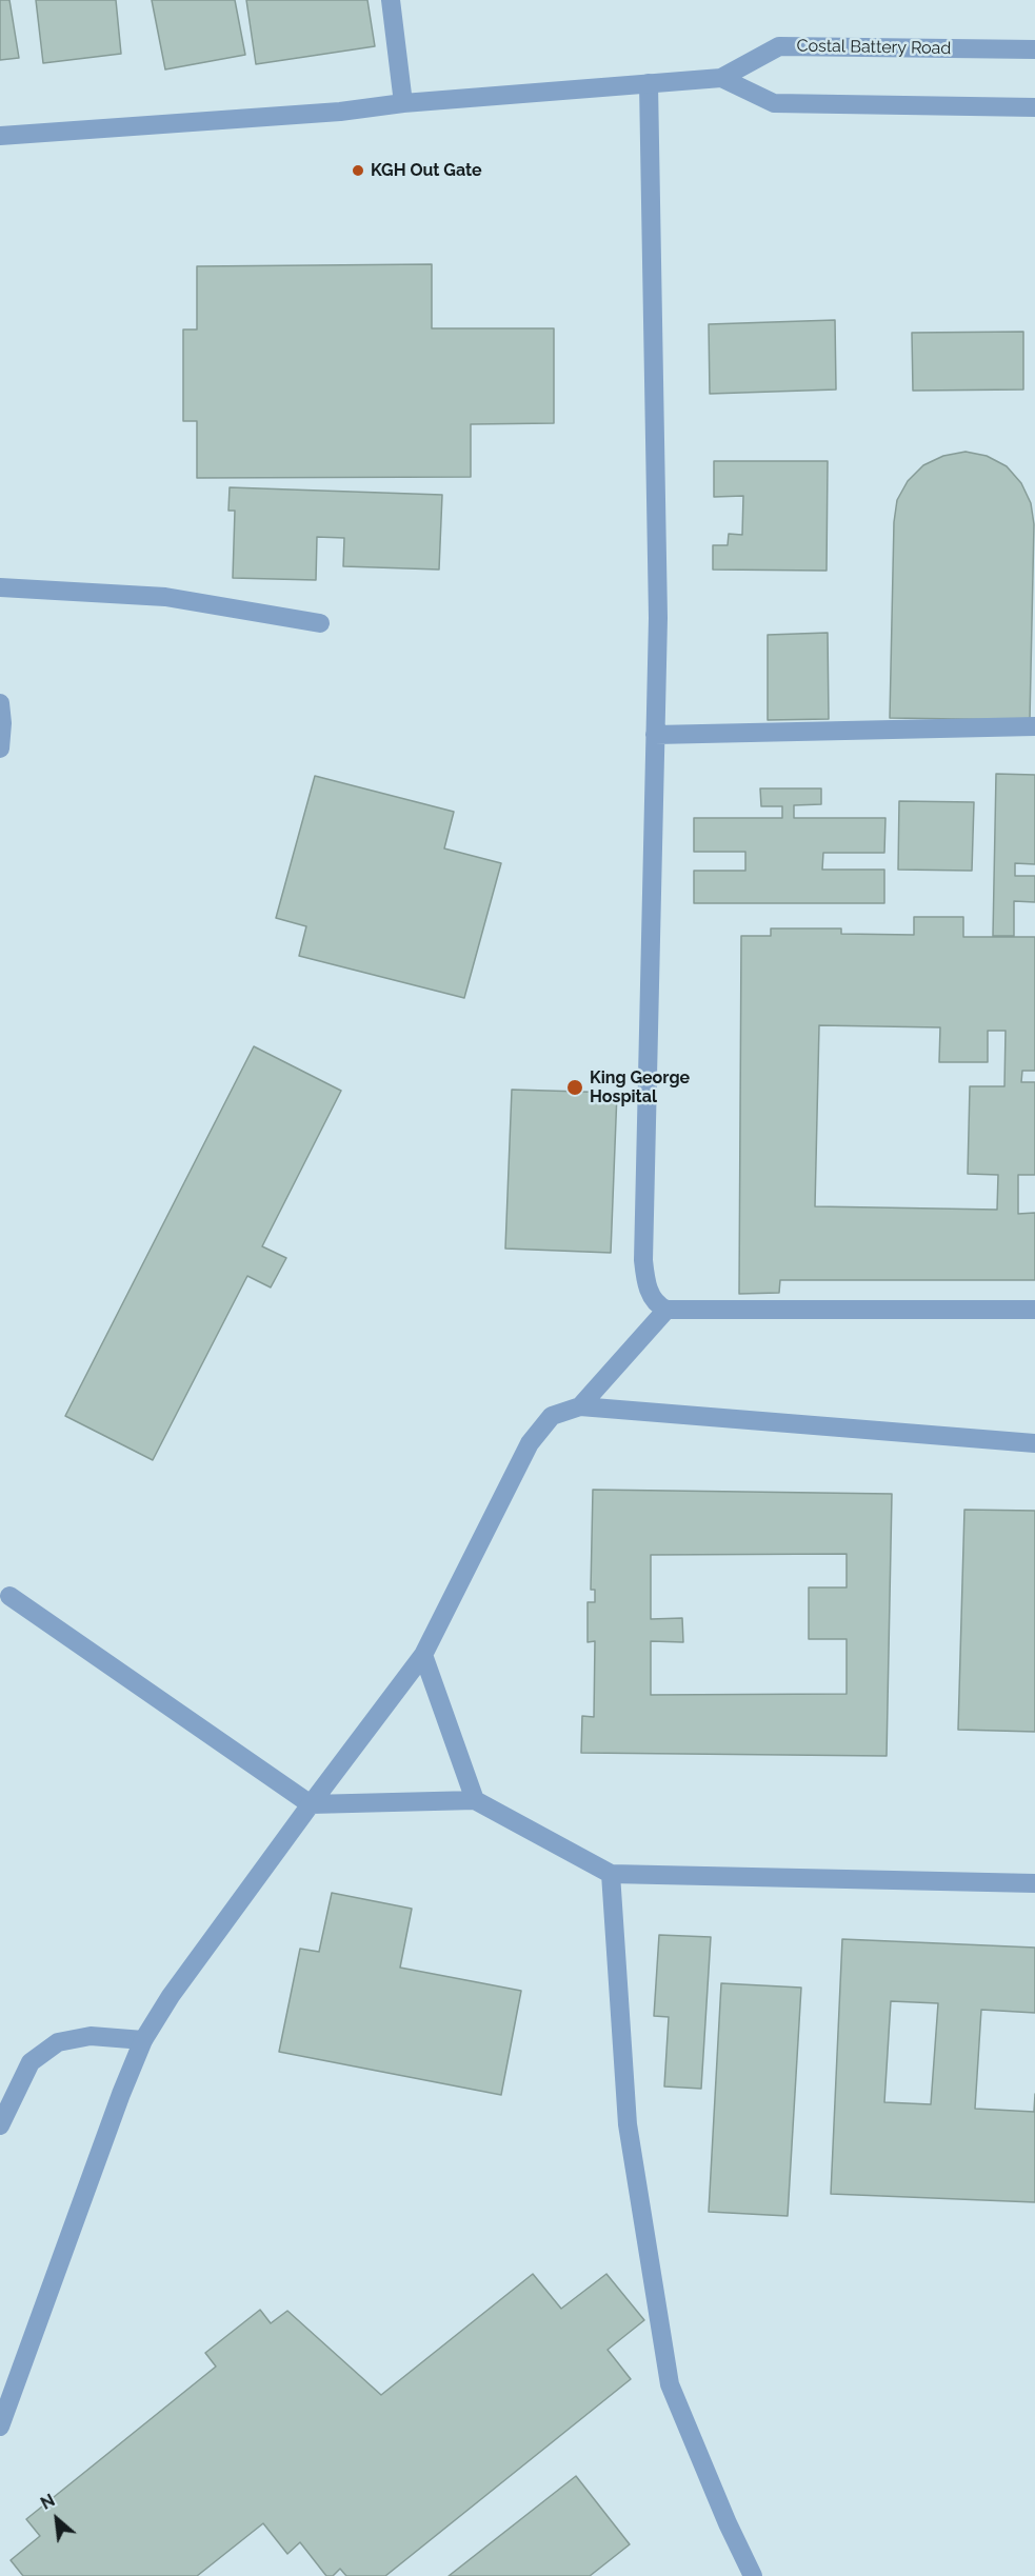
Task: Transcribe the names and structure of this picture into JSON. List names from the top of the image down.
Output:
{
  "streets": {
    "street": ["Costal Battery Road"]
  },
  "places": ["KGH Out Gate", "King George Hospital"],
  "north": "top left"
}
